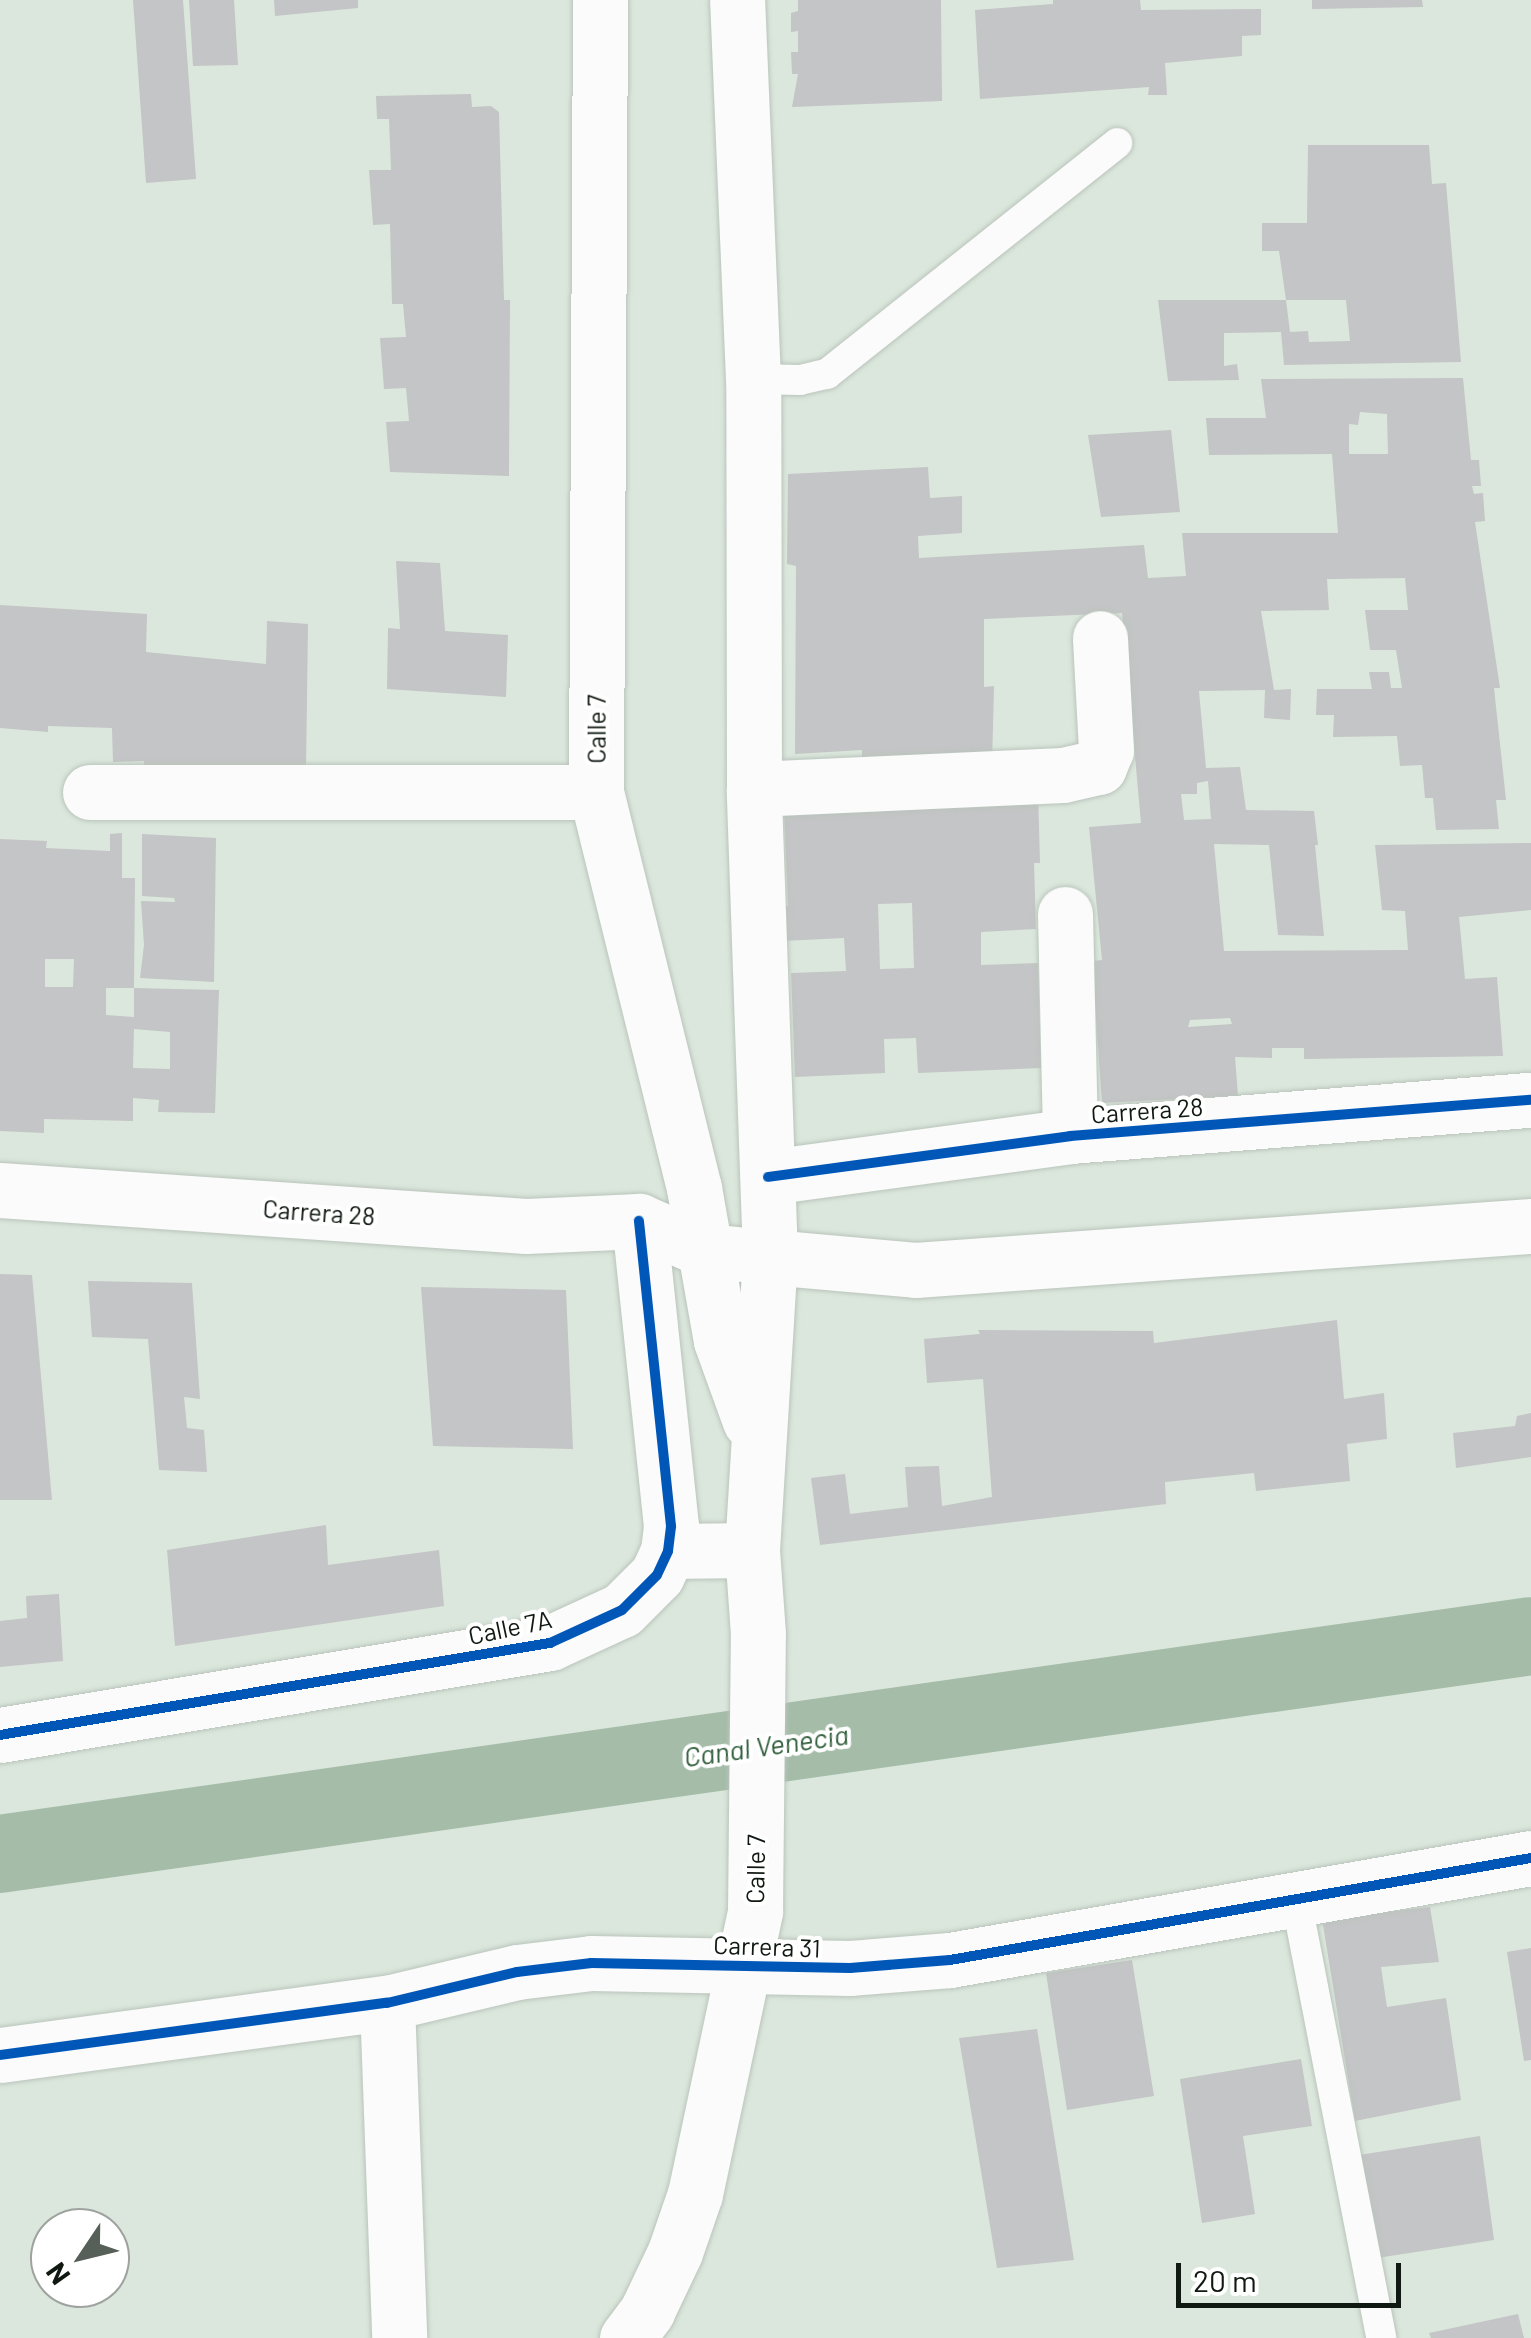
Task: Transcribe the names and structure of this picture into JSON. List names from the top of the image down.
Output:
{
  "streets": {
    "street": [
      "Calle 7",
      "Carrera 28",
      "Calle 7A",
      "Carrera 31"
    ]
  },
  "crossings": [
    ["Calle 7", "Carrera 28"],
    ["Calle 7", "Carrera 31"]
  ],
  "water": ["Canal Venecia"],
  "scale_bar": "20 m",
  "north": "bottom left"
}
